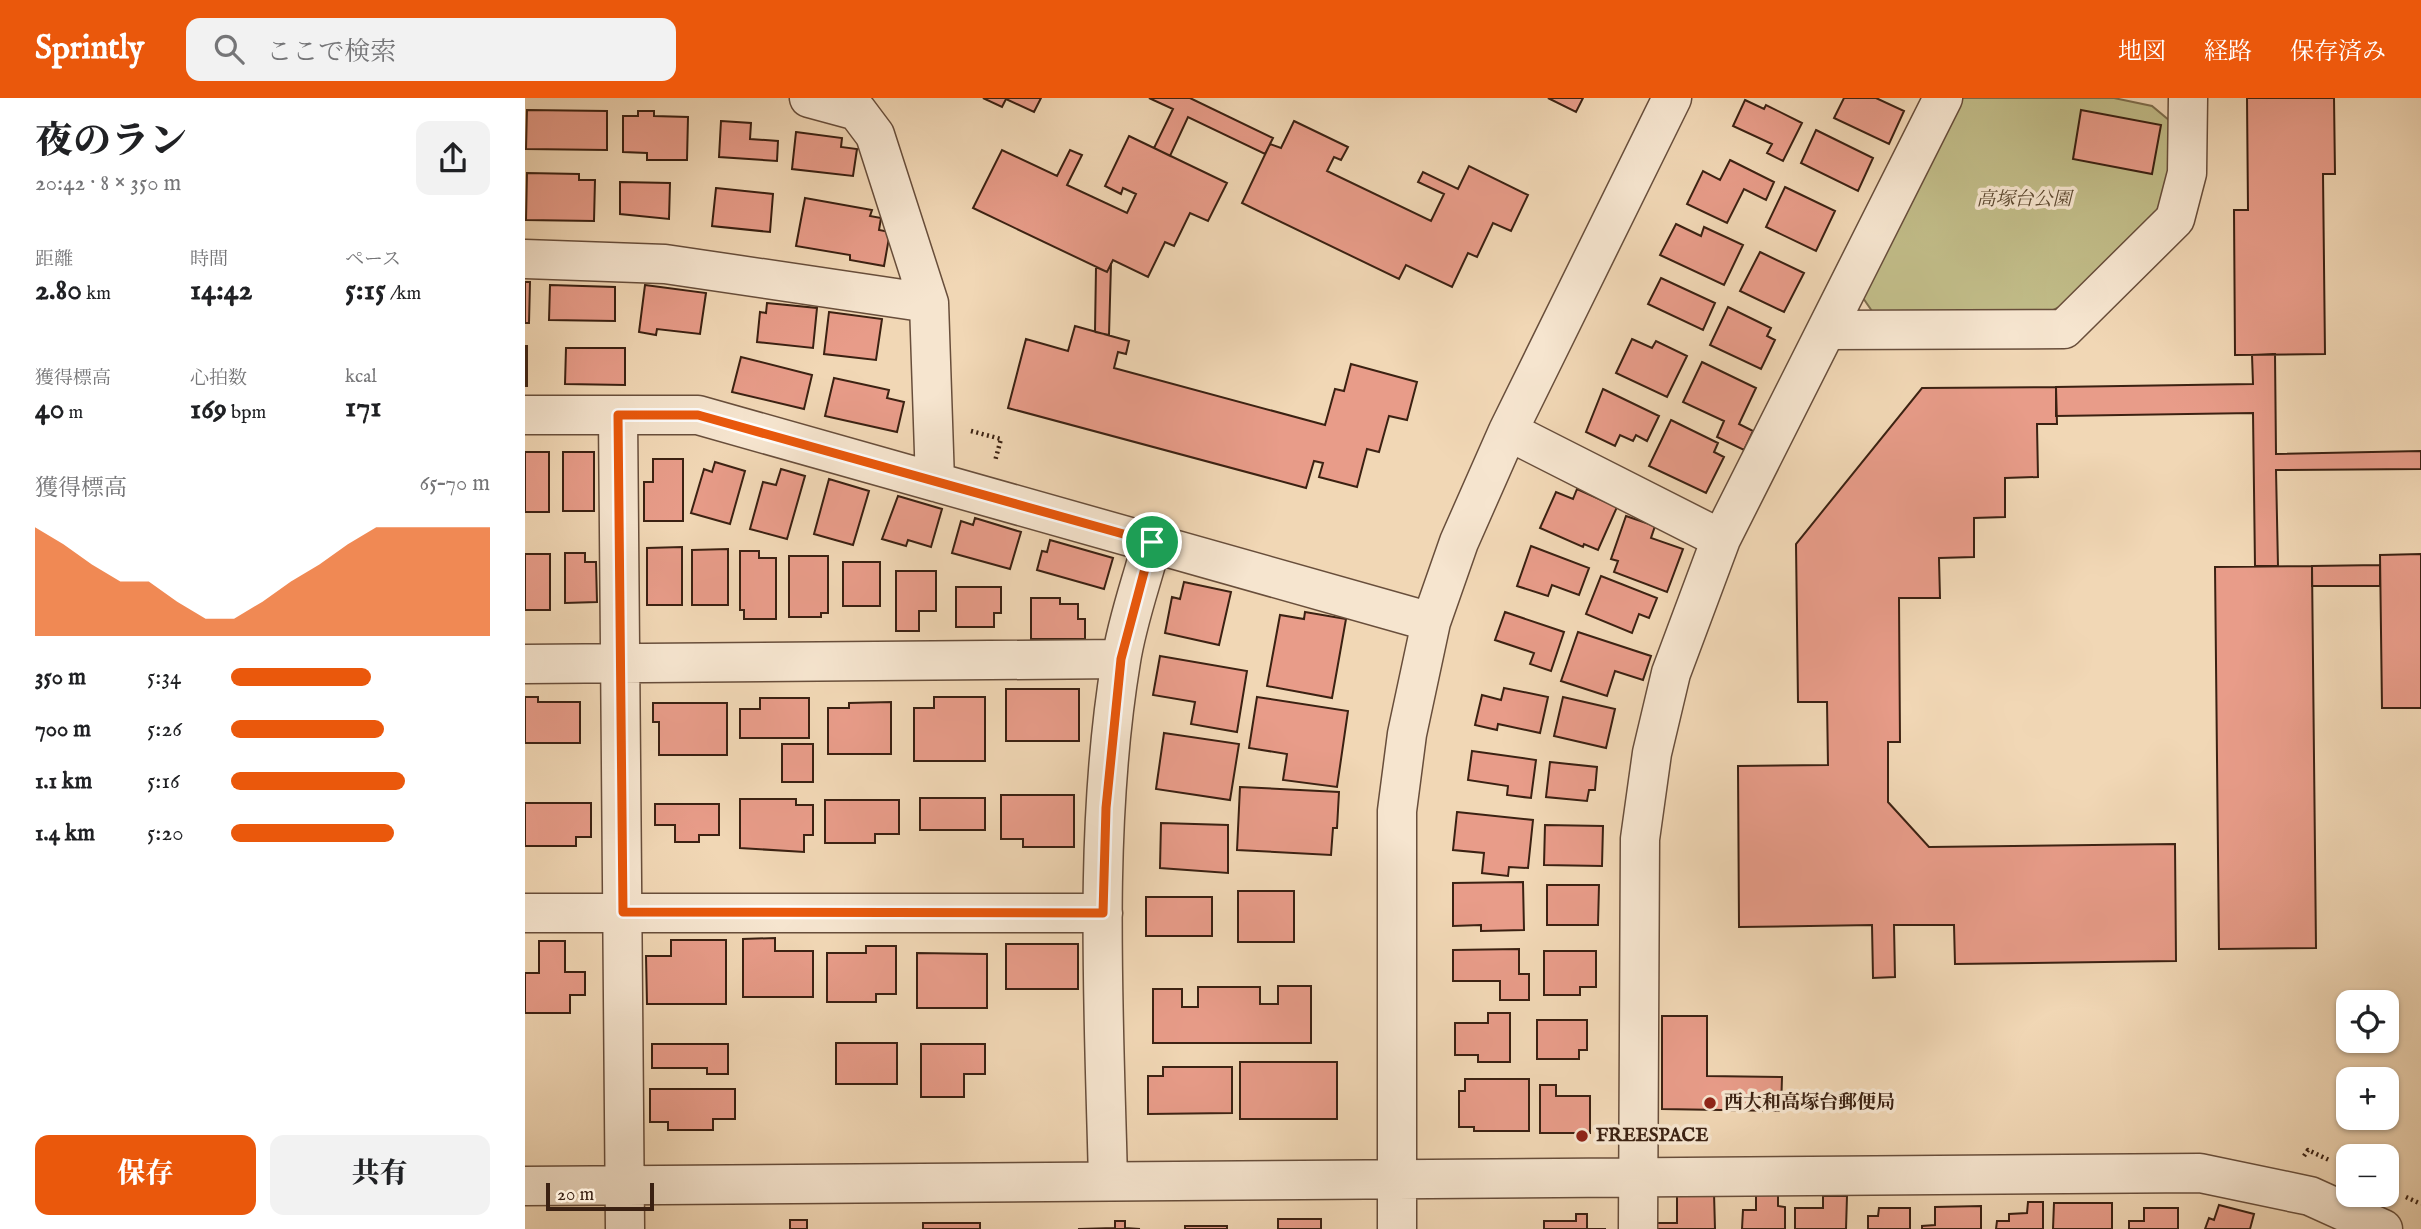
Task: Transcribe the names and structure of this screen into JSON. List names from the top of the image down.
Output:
{
  "parks": ["高塚台公園"],
  "places": ["西大和高塚台郵便局", "FREESPACE"],
  "scale_bar": "20 m",
  "page": {
    "header": "Sprintly",
    "search": "ここで検索",
    "nav": ["地図", "経路", "保存済み"],
    "heading": ["夜のラン", "20:42 · 8 × 350 m"],
    "stats": [
      ["距離", "2.80 km"],
      ["時間", "14:42"],
      ["ペース", "5:15 /km"],
      ["獲得標高", "40 m"],
      ["心拍数", "169 bpm"],
      ["kcal", "171"]
    ],
    "chart": ["獲得標高", "65–70 m"],
    "list": [
      {
        "name": "350 m",
        "note": "5:34"
      },
      {
        "name": "700 m",
        "note": "5:26"
      },
      {
        "name": "1.1 km",
        "note": "5:16"
      },
      {
        "name": "1.4 km",
        "note": "5:20"
      }
    ],
    "map_buttons": ["+", "−"],
    "buttons": ["保存", "共有"],
    "scale": "20 m"
  }
}
